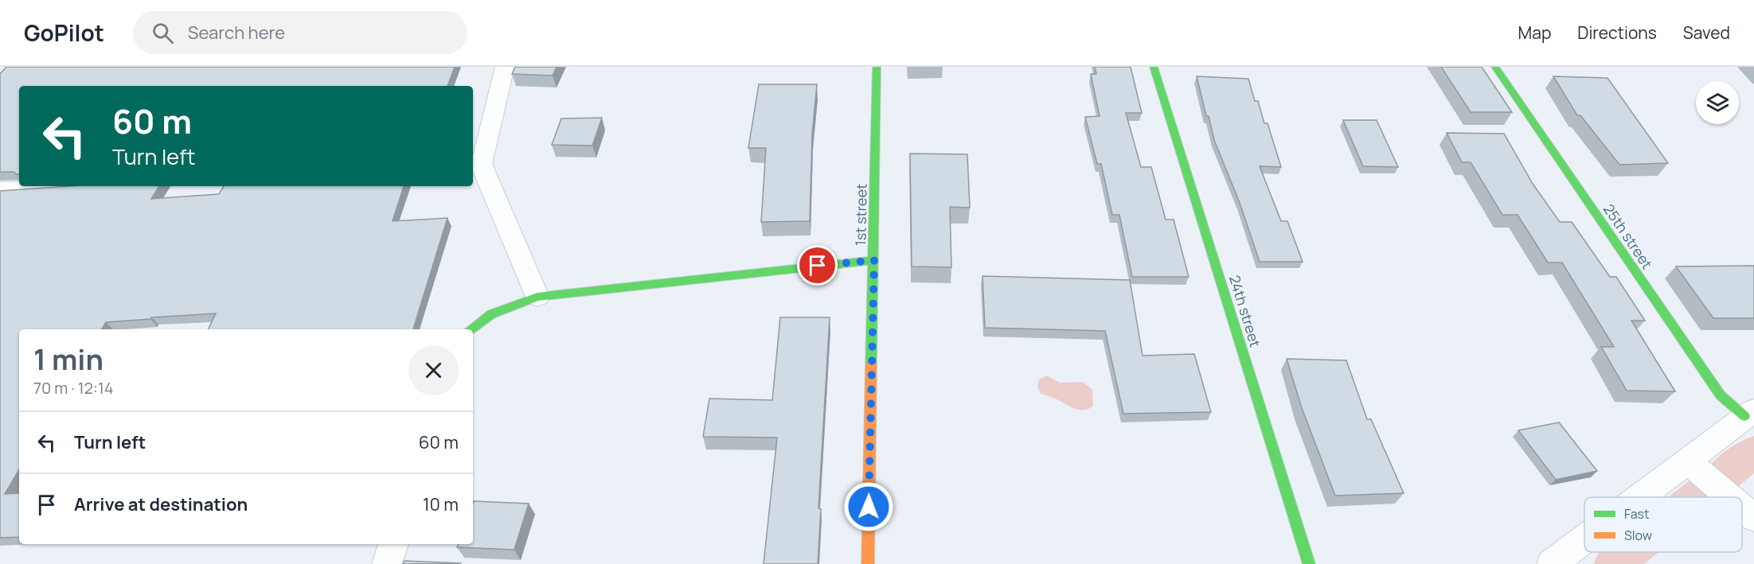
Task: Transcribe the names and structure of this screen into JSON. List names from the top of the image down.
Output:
{
  "streets": {
    "street": ["1st street", "25th street", "24th street"]
  },
  "legend": ["Fast", "Slow"],
  "page": {
    "header": "GoPilot",
    "search": "Search here",
    "nav": ["Map", "Directions", "Saved"],
    "turn": ["60 m", "Turn left"],
    "heading": ["1 min", "70 m · 12:14"],
    "list": [
      {
        "name": "Turn left",
        "value": "60 m"
      },
      {
        "name": "Arrive at destination",
        "value": "10 m"
      }
    ]
  }
}
